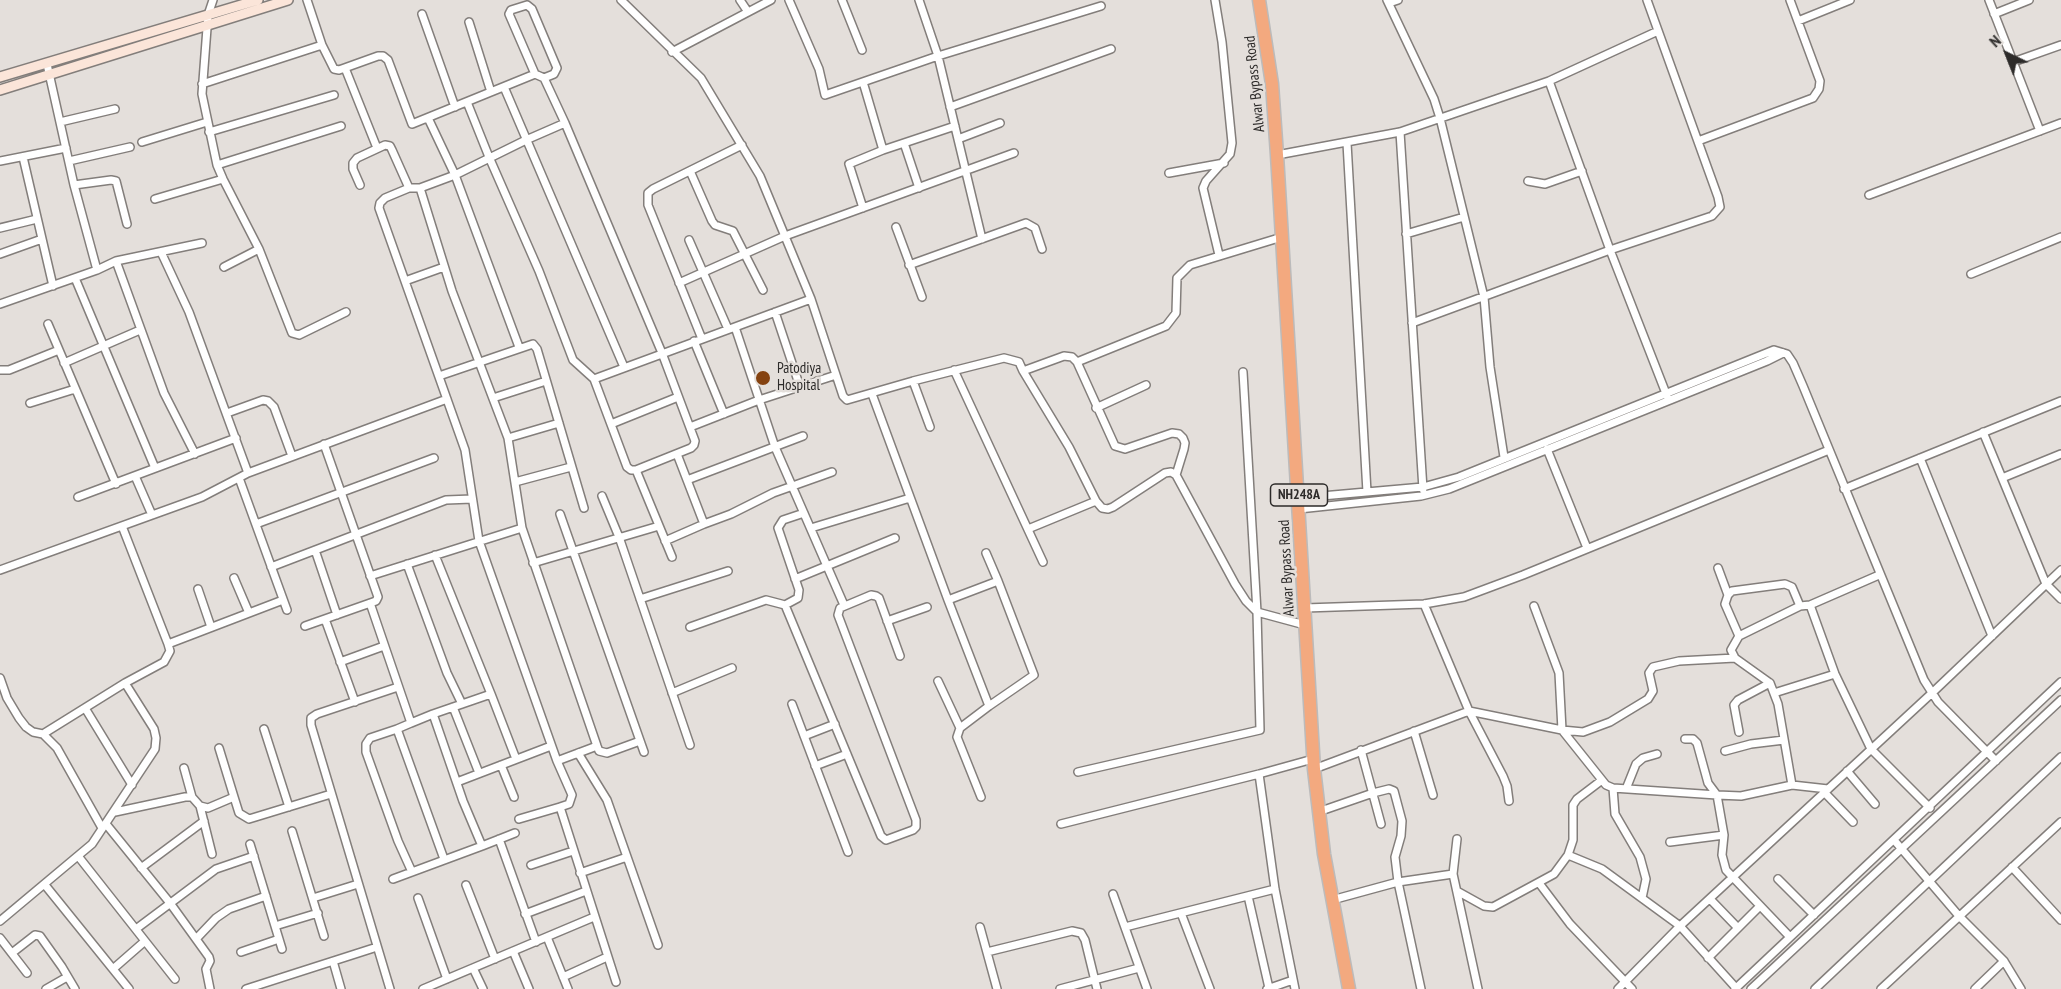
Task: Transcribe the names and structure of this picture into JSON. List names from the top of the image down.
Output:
{
  "streets": {
    "highway": ["Alwar Bypass Road", "NH248A"]
  },
  "places": ["Patodiya Hospital"],
  "north": "top left"
}
